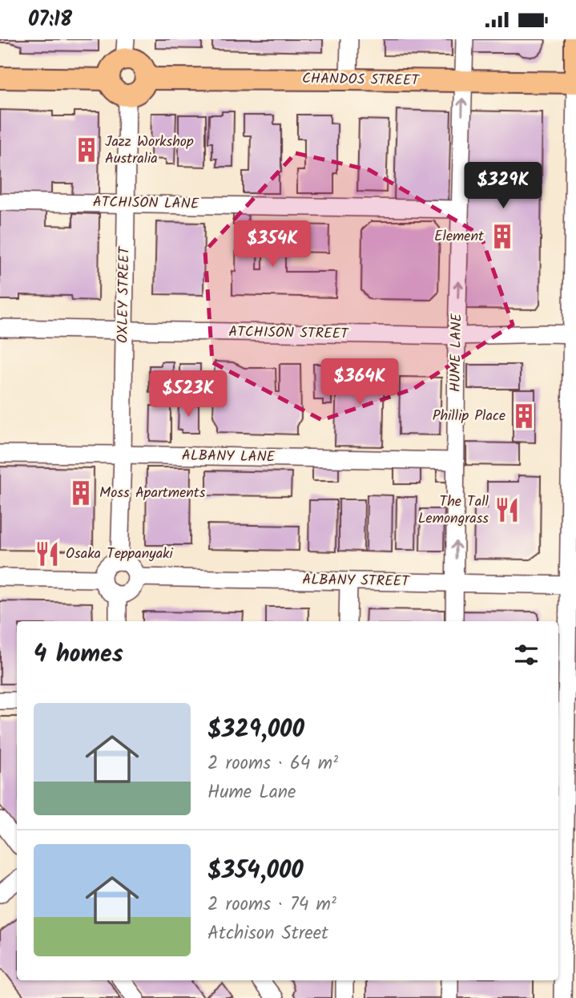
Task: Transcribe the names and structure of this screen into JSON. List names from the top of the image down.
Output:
{
  "streets": {
    "main road": ["CHANDOS STREET"],
    "street": [
      "ATCHISON LANE",
      "OXLEY STREET",
      "ATCHISON STREET",
      "HUME LANE",
      "ALBANY LANE",
      "ALBANY STREET"
    ]
  },
  "crossings": [
    ["CHANDOS STREET", "OXLEY STREET"],
    ["CHANDOS STREET", "HUME LANE"],
    ["ATCHISON LANE", "OXLEY STREET"],
    ["ATCHISON LANE", "HUME LANE"],
    ["OXLEY STREET", "ATCHISON STREET"],
    ["OXLEY STREET", "ALBANY LANE"],
    ["OXLEY STREET", "ALBANY STREET"],
    ["ATCHISON STREET", "HUME LANE"],
    ["HUME LANE", "ALBANY LANE"],
    ["HUME LANE", "ALBANY STREET"]
  ],
  "places": {
    "building": [
      "Jazz Workshop Australia",
      "Element",
      "Phillip Place",
      "Moss Apartments"
    ],
    "restaurant": ["The Tall Lemongrass", "Osaka Teppanyaki"]
  },
  "page": {
    "status": "07:18",
    "price": [
      "$329K",
      "$354K",
      "$364K",
      "$523K"
    ],
    "heading": "4 homes",
    "list": [
      {
        "name": "$329,000",
        "note": "2 rooms · 64 m² · Hume Lane"
      },
      {
        "name": "$354,000",
        "note": "2 rooms · 74 m² · Atchison Street"
      }
    ]
  }
}
